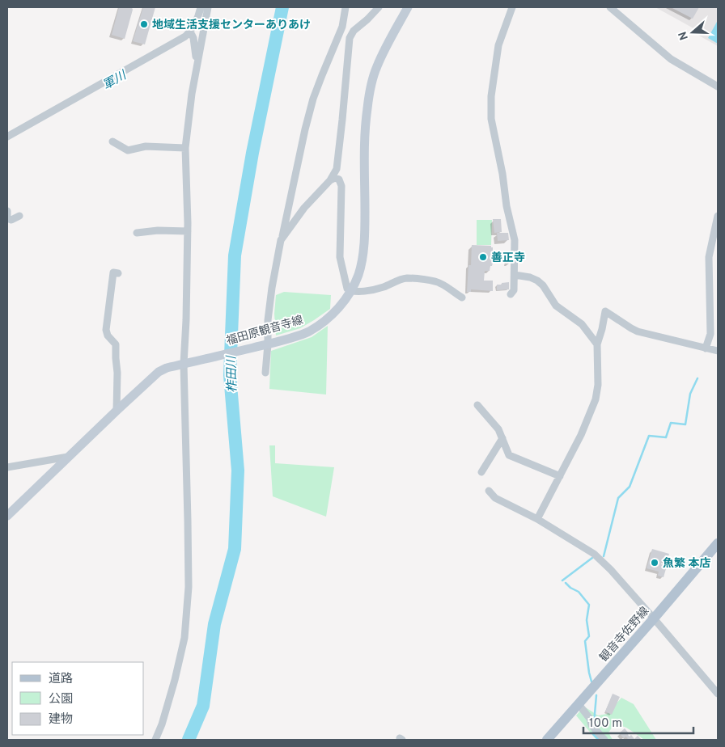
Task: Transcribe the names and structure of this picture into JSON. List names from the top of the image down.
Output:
{
  "streets": {
    "main road": ["福田原観音寺線", "観音寺佐野線"]
  },
  "water": ["軍川", "柞田川"],
  "places": ["地域生活支援センターありあけ", "善正寺", "魚繁 本店"],
  "legend": ["道路", "公園", "建物"],
  "scale_bar": "100 m",
  "north": "left"
}
